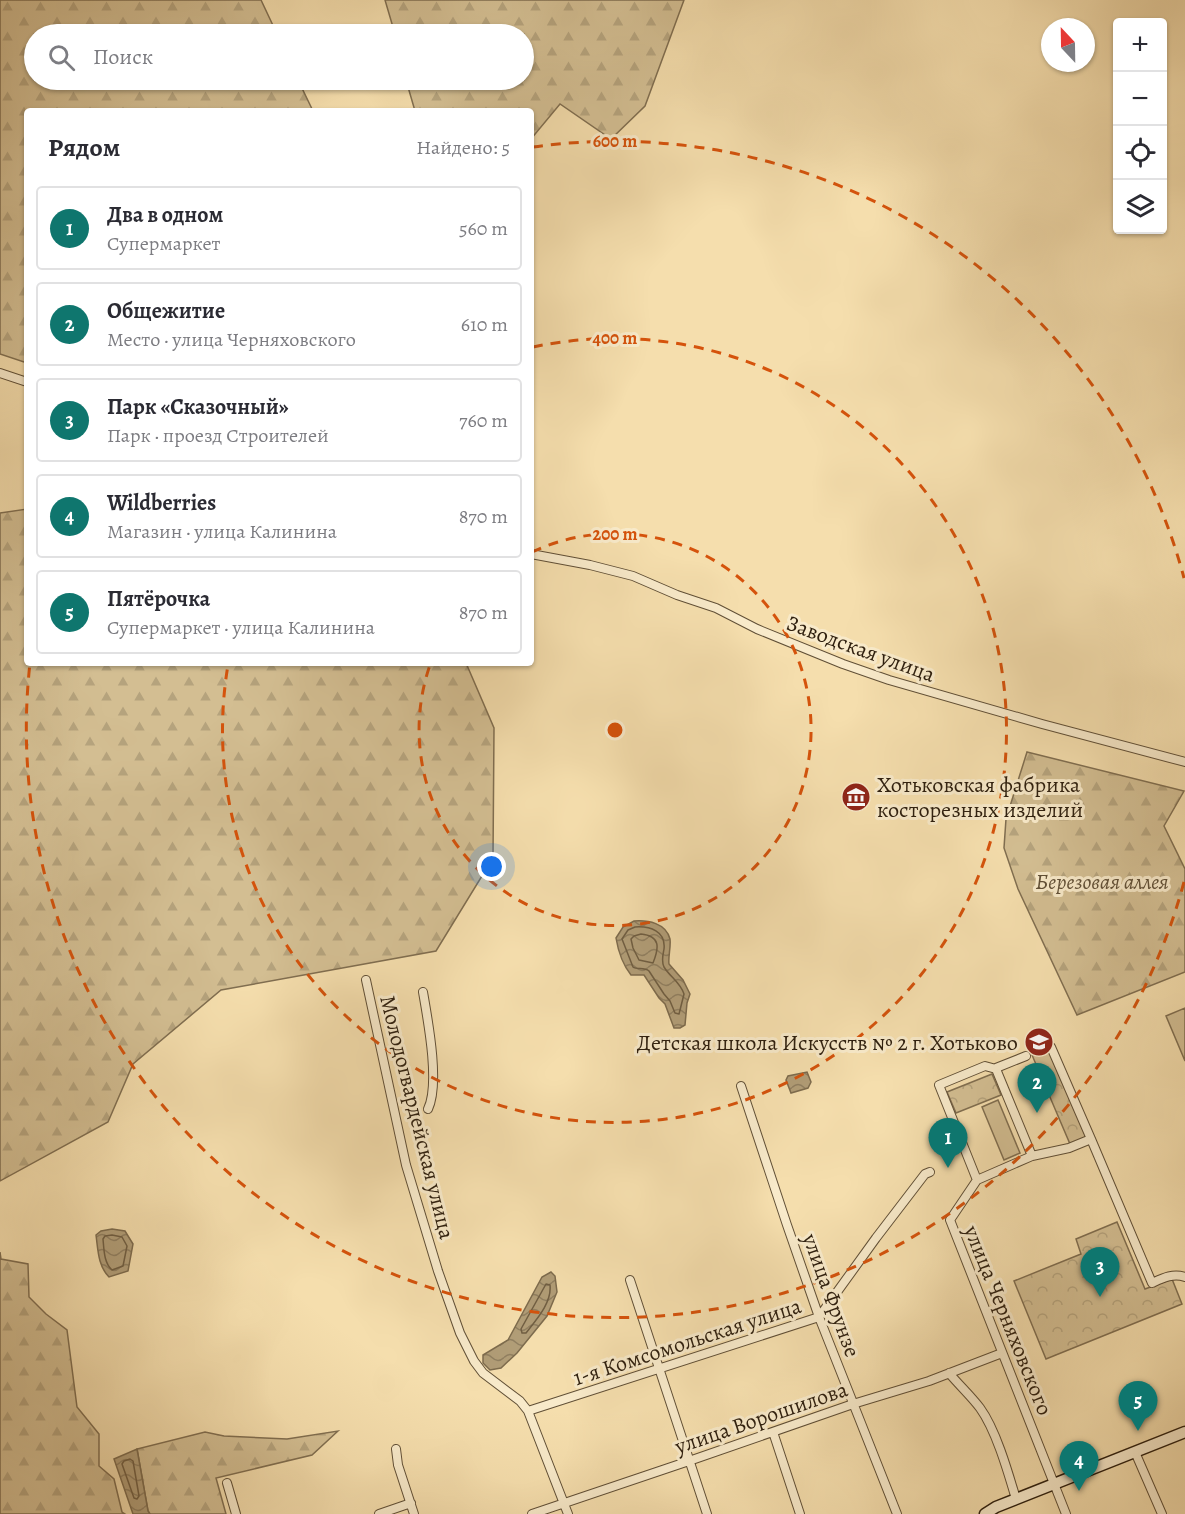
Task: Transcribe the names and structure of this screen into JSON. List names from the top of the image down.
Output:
{
  "streets": {
    "street": [
      "Заводская улица",
      "Молодогвардейская улица",
      "улица Фрунзе",
      "улица Черняховского",
      "1-я Комсомольская улица",
      "улица Ворошилова"
    ]
  },
  "crossings": [
    ["Молодогвардейская улица", "1-я Комсомольская улица"],
    ["улица Фрунзе", "1-я Комсомольская улица"],
    ["улица Фрунзе", "улица Ворошилова"],
    ["улица Черняховского", "улица Ворошилова"]
  ],
  "parks": ["Березовая аллея"],
  "places": {
    "museum": ["Хотьковская фабрика косторезных изделий"],
    "school or university": ["Детская школа Искусств № 2 г. Хотьково"]
  },
  "north": "top",
  "page": {
    "map_buttons": ["+", "−"],
    "search": "Поиск",
    "heading": ["Рядом", "Найдено: 5"],
    "list": [
      {
        "mark": "1",
        "name": "Два в одном",
        "note": "Супермаркет",
        "value": "560 m"
      },
      {
        "mark": "2",
        "name": "Общежитие",
        "note": "Место · улица Черняховского",
        "value": "610 m"
      },
      {
        "mark": "3",
        "name": "Парк «Сказочный»",
        "note": "Парк · проезд Строителей",
        "value": "760 m"
      },
      {
        "mark": "4",
        "name": "Wildberries",
        "note": "Магазин · улица Калинина",
        "value": "870 m"
      },
      {
        "mark": "5",
        "name": "Пятёрочка",
        "note": "Супермаркет · улица Калинина",
        "value": "870 m"
      }
    ],
    "pins": [
      "2",
      "1",
      "3",
      "5",
      "4"
    ]
  },
  "rings": ["600 m", "400 m", "200 m"]
}
